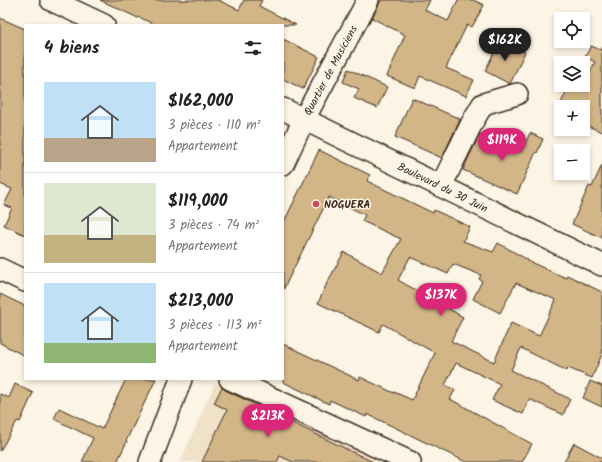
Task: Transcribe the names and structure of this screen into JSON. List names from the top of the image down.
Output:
{
  "streets": {
    "street": ["Quartier de Musiciens", "Boulevard du 30 Juin"]
  },
  "crossings": [
    ["Quartier de Musiciens", "Boulevard du 30 Juin"]
  ],
  "places": ["NOGUERA"],
  "page": {
    "map_buttons": ["+", "−"],
    "heading": "4 biens",
    "price": [
      "$162K",
      "$119K",
      "$137K",
      "$213K"
    ],
    "list": [
      {
        "name": "$162,000",
        "note": "3 pièces · 110 m² · Appartement"
      },
      {
        "name": "$119,000",
        "note": "3 pièces · 74 m² · Appartement"
      },
      {
        "name": "$213,000",
        "note": "3 pièces · 113 m² · Appartement"
      }
    ]
  }
}
